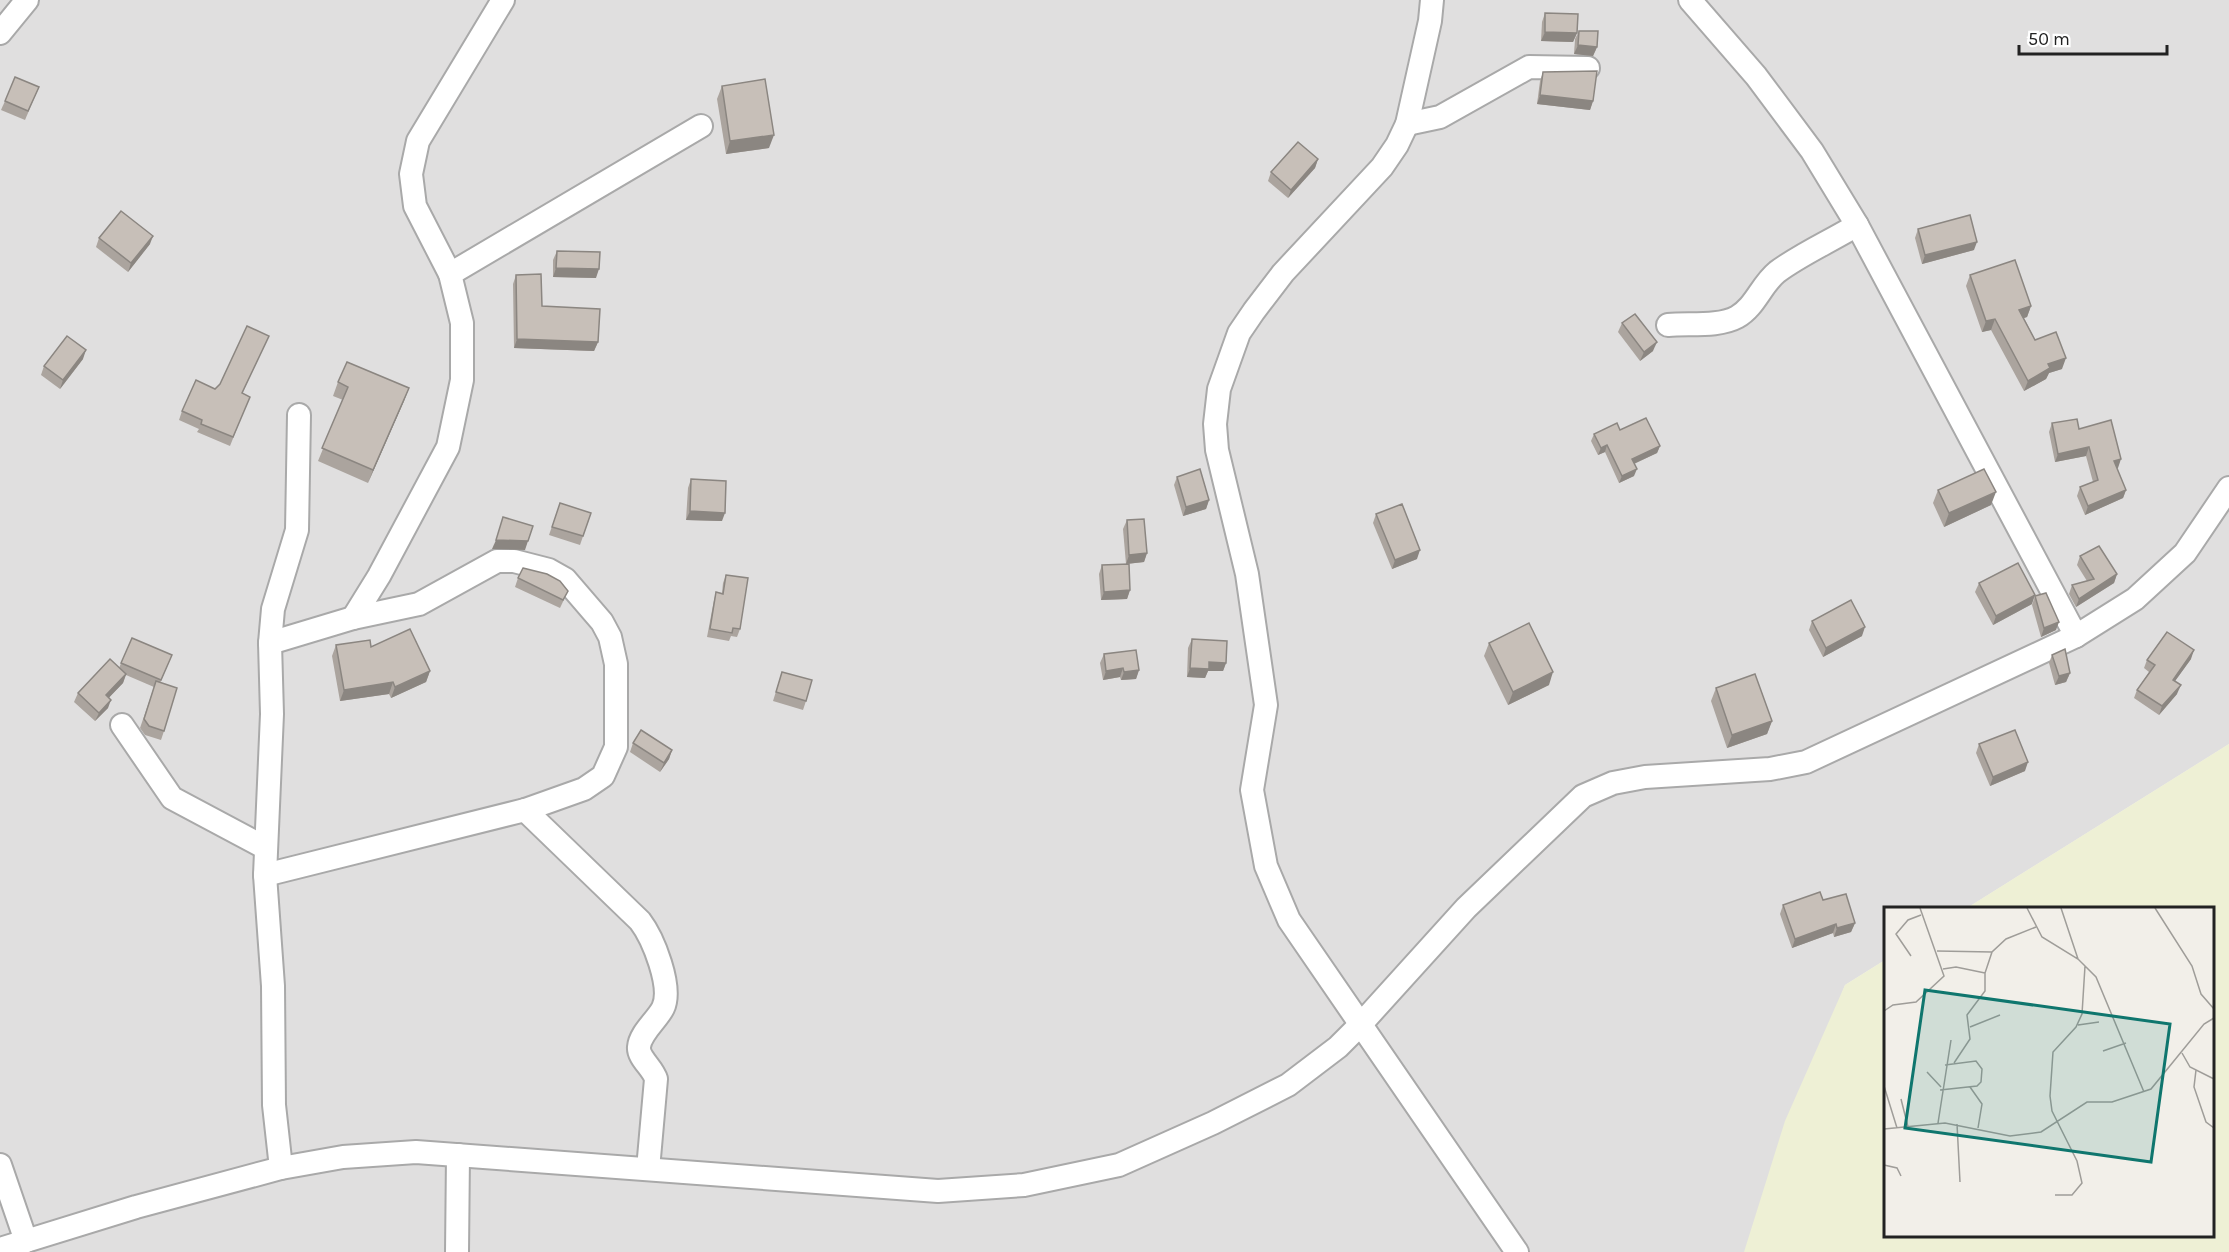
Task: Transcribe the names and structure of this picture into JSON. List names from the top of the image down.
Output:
{
  "scale_bar": "50 m"
}
